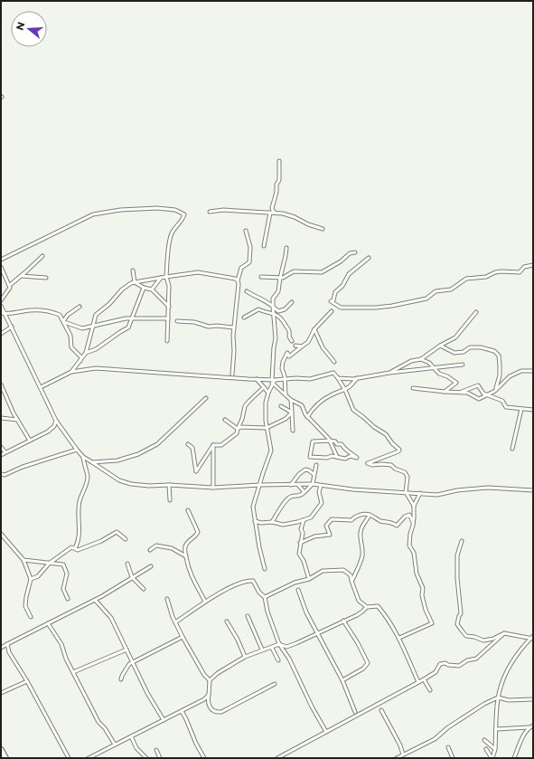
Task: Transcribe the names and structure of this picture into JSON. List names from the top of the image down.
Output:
{
  "north": "left"
}
